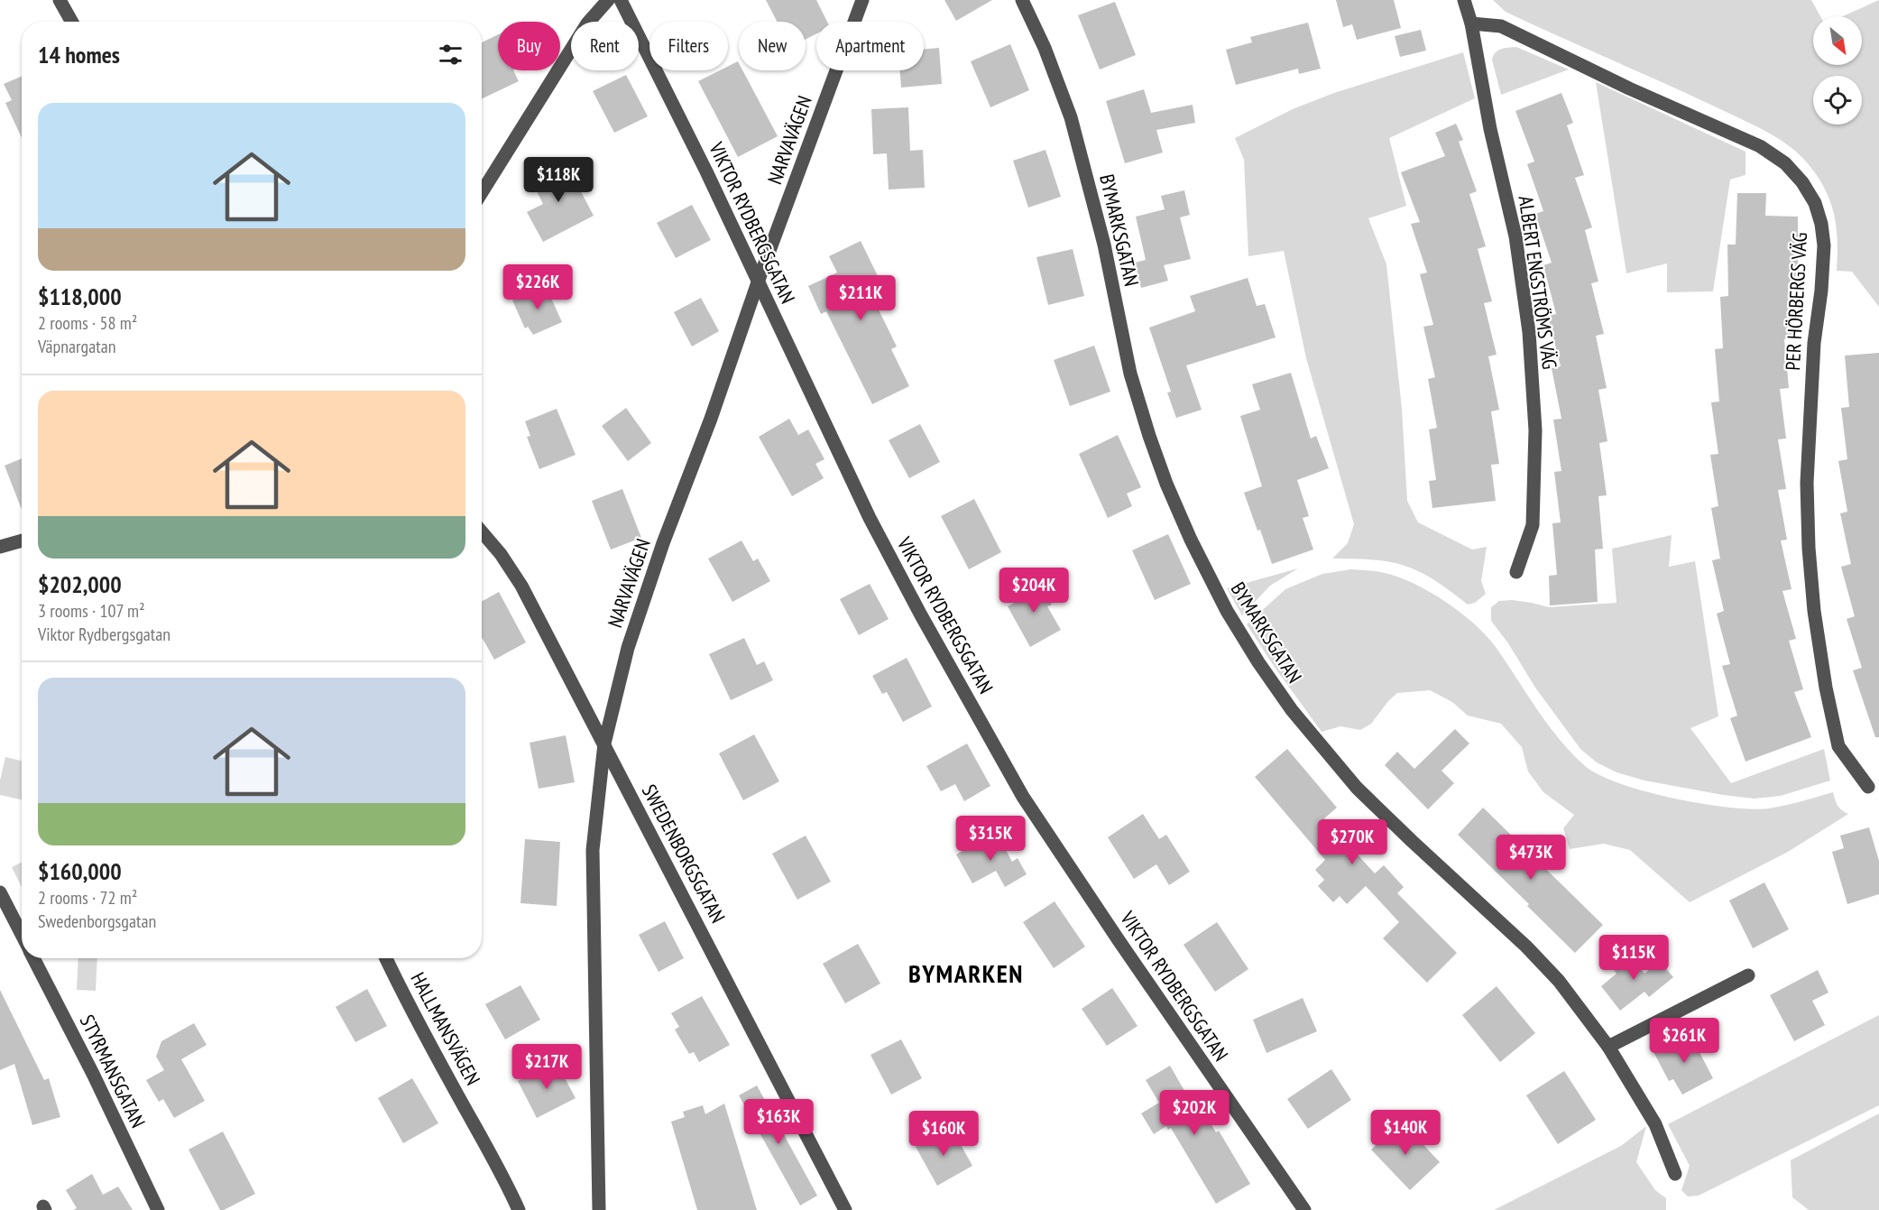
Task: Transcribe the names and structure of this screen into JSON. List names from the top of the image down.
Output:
{
  "streets": {
    "street": [
      "NARVAVÄGEN",
      "VIKTOR RYDBERGSGATAN",
      "BYMARKSGATAN",
      "ALBERT ENGSTRÖMS VÄG",
      "PER HÖRBERGS VÄG",
      "SWEDENBORGSGATAN",
      "HALLMANSVÄGEN",
      "STYRMANSGATAN"
    ]
  },
  "crossings": [
    ["NARVAVÄGEN", "VIKTOR RYDBERGSGATAN"],
    ["NARVAVÄGEN", "SWEDENBORGSGATAN"],
    ["ALBERT ENGSTRÖMS VÄG", "PER HÖRBERGS VÄG"]
  ],
  "districts": ["BYMARKEN"],
  "north": "bottom right",
  "page": {
    "chip": [
      "Buy",
      "Rent",
      "Filters",
      "New",
      "Apartment"
    ],
    "heading": "14 homes",
    "list": [
      {
        "name": "$118,000",
        "note": "2 rooms · 58 m² · Väpnargatan"
      },
      {
        "name": "$202,000",
        "note": "3 rooms · 107 m² · Viktor Rydbergsgatan"
      },
      {
        "name": "$160,000",
        "note": "2 rooms · 72 m² · Swedenborgsgatan"
      }
    ],
    "price": [
      "$118K",
      "$226K",
      "$211K",
      "$204K",
      "$315K",
      "$270K",
      "$473K",
      "$115K",
      "$261K",
      "$217K",
      "$202K",
      "$163K",
      "$140K",
      "$160K"
    ]
  }
}
